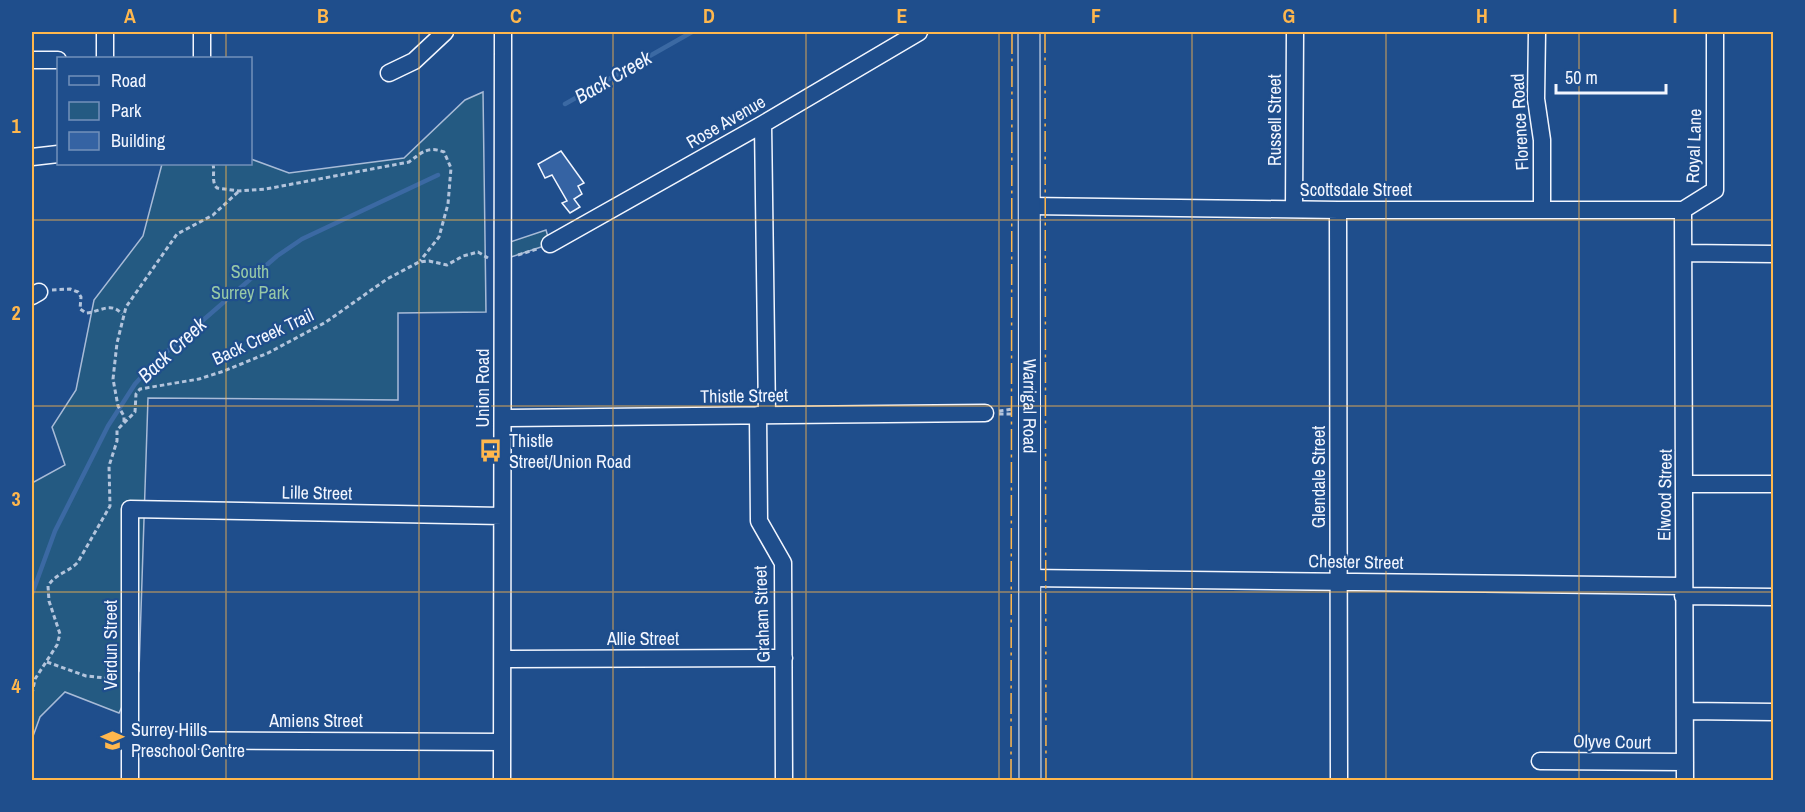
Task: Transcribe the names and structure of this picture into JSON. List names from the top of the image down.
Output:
{
  "streets": {
    "main road": ["Warrigal Road"],
    "street": [
      "Russell Street",
      "Rose Avenue",
      "Florence Road",
      "Royal Lane",
      "Scottsdale Street",
      "Union Road",
      "Thistle Street",
      "Glendale Street",
      "Lille Street",
      "Elwood Street",
      "Chester Street",
      "Graham Street",
      "Allie Street",
      "Verdun Street",
      "Amiens Street",
      "Olyve Court"
    ],
    "path": ["Back Creek Trail"]
  },
  "crossings": [
    ["Russell Street", "Scottsdale Street"],
    ["Rose Avenue", "Graham Street"],
    ["Florence Road", "Scottsdale Street"],
    ["Royal Lane", "Scottsdale Street"],
    ["Royal Lane", "Elwood Street"],
    ["Scottsdale Street", "Warrigal Road"],
    ["Scottsdale Street", "Glendale Street"],
    ["Scottsdale Street", "Elwood Street"],
    ["Union Road", "Thistle Street"],
    ["Union Road", "Lille Street"],
    ["Union Road", "Allie Street"],
    ["Union Road", "Amiens Street"],
    ["Thistle Street", "Graham Street"],
    ["Warrigal Road", "Chester Street"],
    ["Glendale Street", "Chester Street"],
    ["Lille Street", "Verdun Street"],
    ["Elwood Street", "Chester Street"],
    ["Elwood Street", "Olyve Court"],
    ["Graham Street", "Allie Street"],
    ["Verdun Street", "Amiens Street"]
  ],
  "water": ["Back Creek"],
  "parks": ["South Surrey Park"],
  "places": {
    "bus stop": ["Thistle Street/Union Road"],
    "school or university": ["Surrey Hills Preschool Centre"]
  },
  "legend": ["Road", "Park", "Building"],
  "scale_bar": "50 m",
  "grid": {
    "columns": [
      "A",
      "B",
      "C",
      "D",
      "E",
      "F",
      "G",
      "H",
      "I"
    ],
    "rows": [
      "1",
      "2",
      "3",
      "4"
    ]
  }
}
